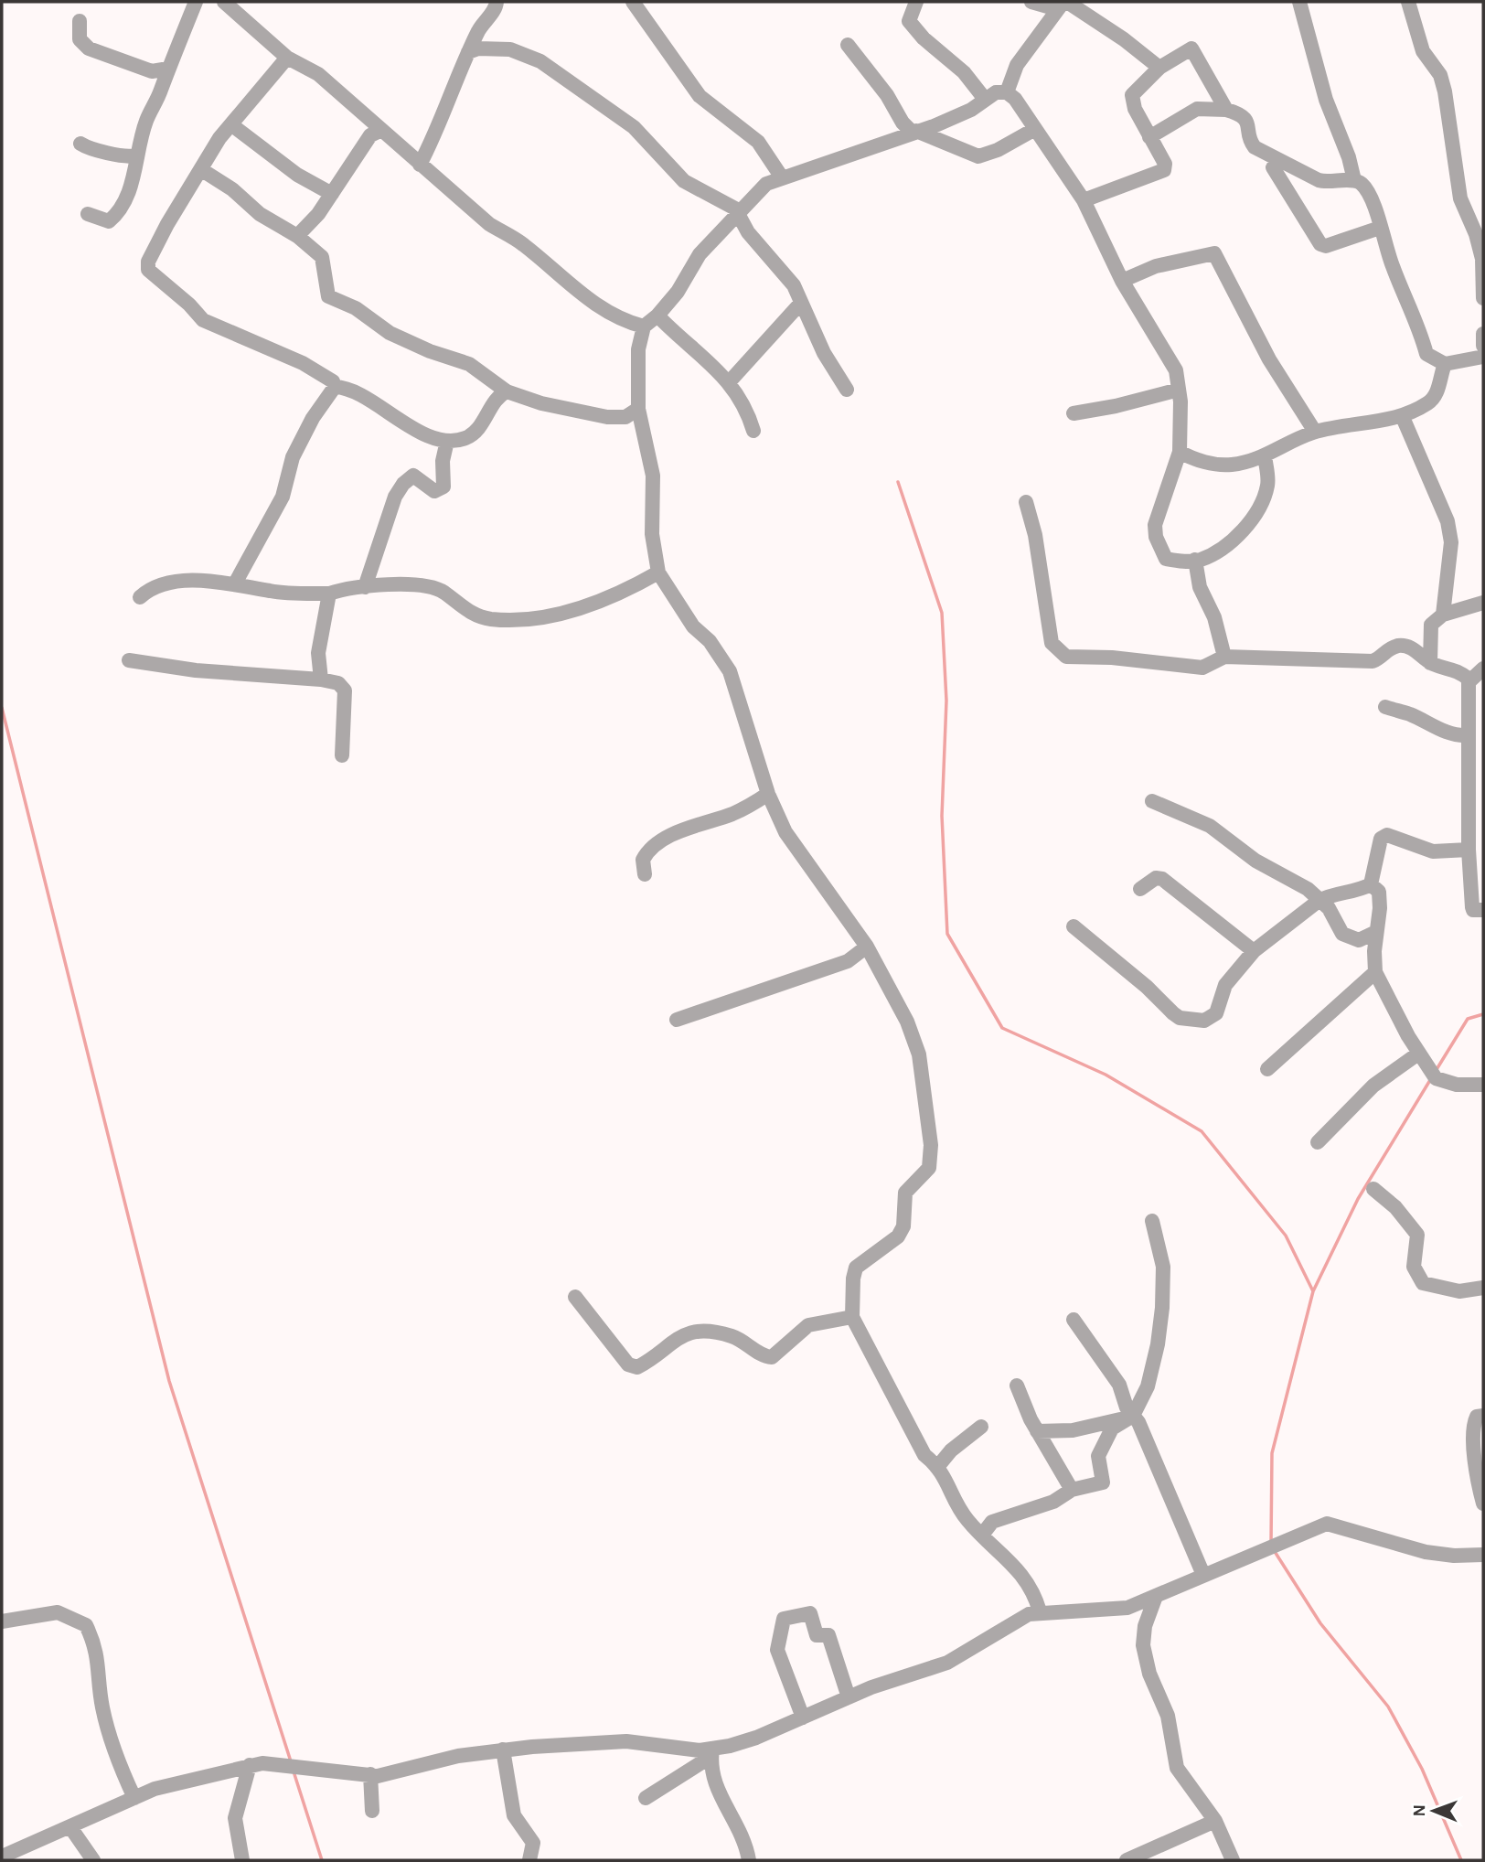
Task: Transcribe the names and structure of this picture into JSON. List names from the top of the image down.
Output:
{
  "north": "left"
}
